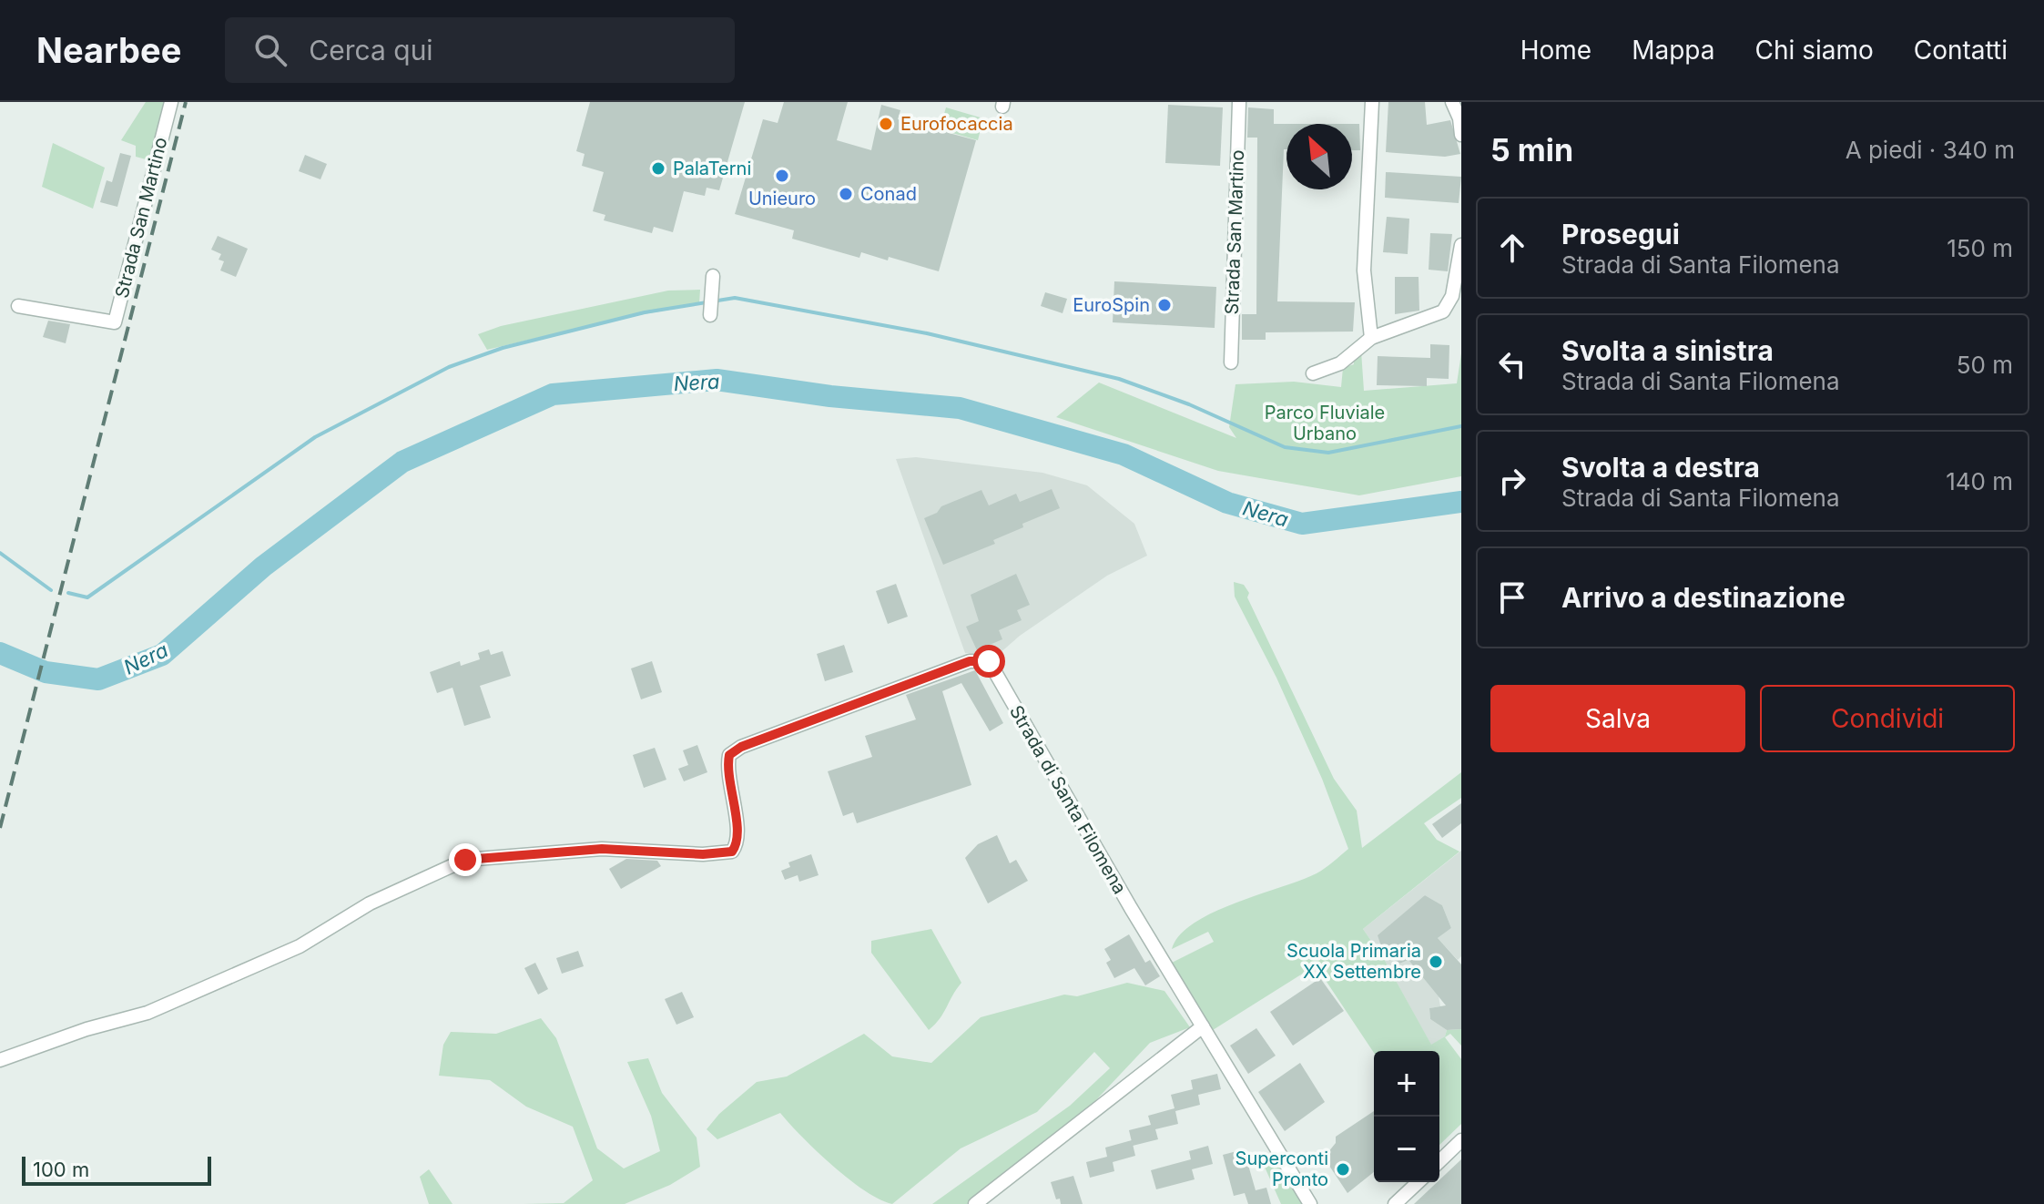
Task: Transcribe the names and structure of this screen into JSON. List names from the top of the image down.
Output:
{
  "streets": {
    "street": ["Strada San Martino", "Strada di Santa Filomena"]
  },
  "water": ["Nera"],
  "parks": ["Parco Fluviale Urbano"],
  "places": [
    "Eurofocaccia",
    "PalaTerni",
    "Unieuro",
    "Conad",
    "EuroSpin",
    "Scuola Primaria XX Settembre",
    "Superconti Pronto"
  ],
  "scale_bar": "100 m",
  "north": "top left",
  "page": {
    "header": "Nearbee",
    "search": "Cerca qui",
    "nav": [
      "Home",
      "Mappa",
      "Chi siamo",
      "Contatti"
    ],
    "heading": ["5 min", "A piedi · 340 m"],
    "list": [
      ["Prosegui", "Strada di Santa Filomena", "150 m"],
      ["Svolta a sinistra", "Strada di Santa Filomena", "50 m"],
      ["Svolta a destra", "Strada di Santa Filomena", "140 m"],
      "Arrivo a destinazione"
    ],
    "buttons": ["Salva", "Condividi"],
    "map_buttons": ["+", "−"],
    "scale": "100 m"
  }
}
